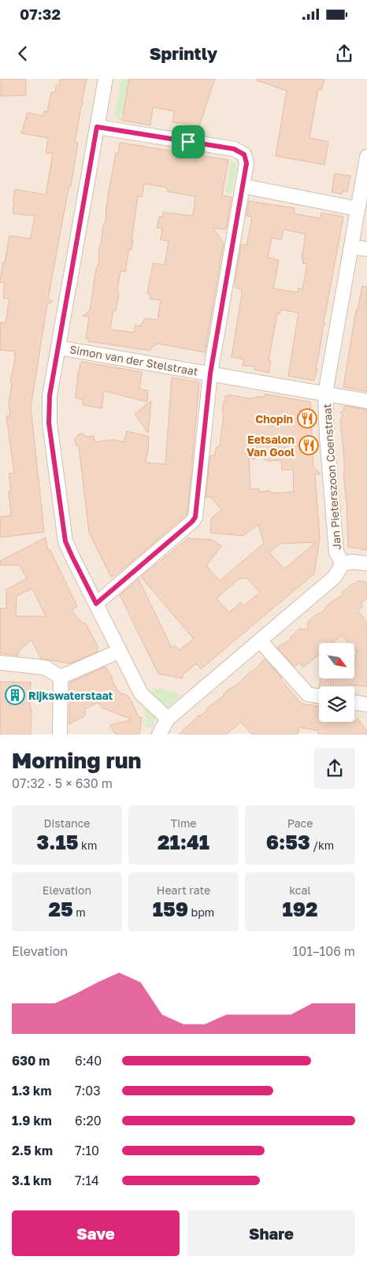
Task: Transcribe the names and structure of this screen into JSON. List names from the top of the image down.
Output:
{
  "streets": {
    "street": ["Simon van der Stelstraat", "Jan Pieterszoon Coenstraat"]
  },
  "crossings": [
    ["Simon van der Stelstraat", "Jan Pieterszoon Coenstraat"]
  ],
  "places": {
    "restaurant": ["Chopin", "Eetsalon Van Gool"],
    "building": ["Rijkswaterstaat"]
  },
  "north": "bottom right",
  "page": {
    "status": "07:32",
    "header": "Sprintly",
    "heading": ["Morning run", "07:32 · 5 × 630 m"],
    "stats": [
      ["Distance", "3.15 km"],
      ["Time", "21:41"],
      ["Pace", "6:53 /km"],
      ["Elevation", "25 m"],
      ["Heart rate", "159 bpm"],
      ["kcal", "192"]
    ],
    "chart": ["Elevation", "101–106 m"],
    "list": [
      {
        "name": "630 m",
        "note": "6:40"
      },
      {
        "name": "1.3 km",
        "note": "7:03"
      },
      {
        "name": "1.9 km",
        "note": "6:20"
      },
      {
        "name": "2.5 km",
        "note": "7:10"
      },
      {
        "name": "3.1 km",
        "note": "7:14"
      }
    ],
    "buttons": ["Save", "Share"]
  }
}
